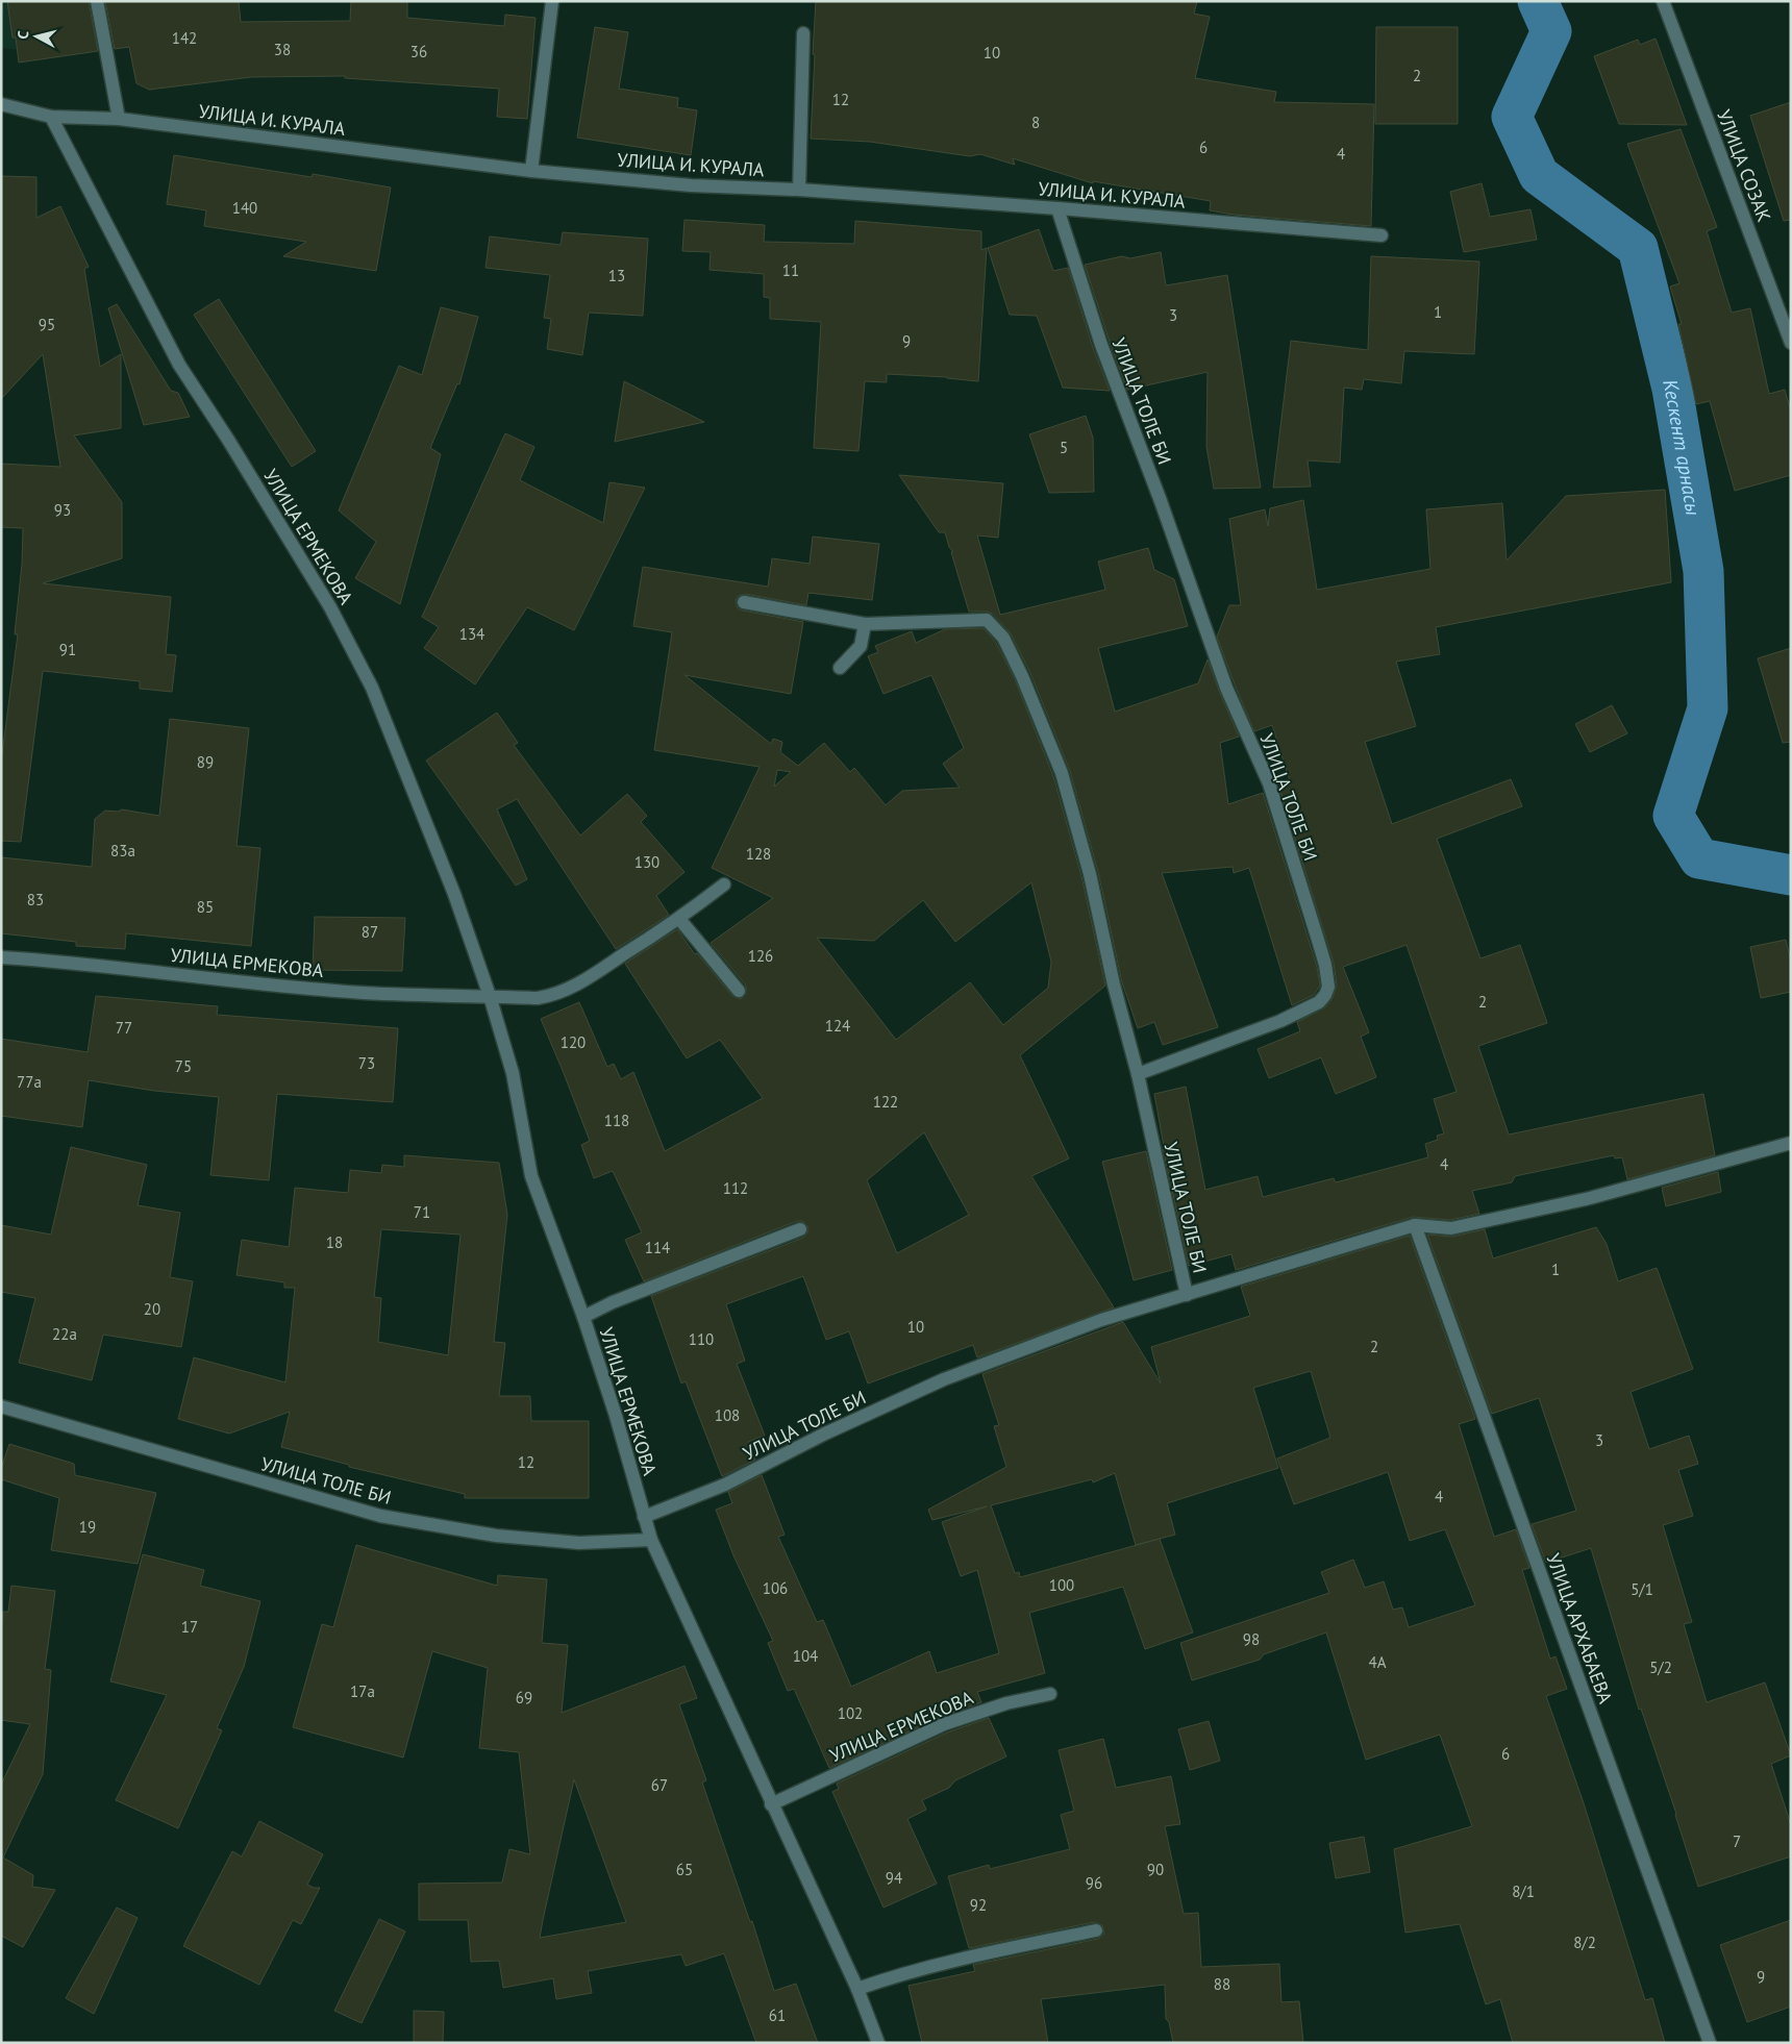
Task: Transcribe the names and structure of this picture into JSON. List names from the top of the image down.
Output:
{
  "streets": {
    "street": [
      "УЛИЦА И. КУРАЛА",
      "УЛИЦА СОЗАК",
      "УЛИЦА ТОЛЕ БИ",
      "УЛИЦА ЕРМЕКОВА",
      "УЛИЦА АРХАБАЕВА"
    ]
  },
  "crossings": [
    ["УЛИЦА И. КУРАЛА", "УЛИЦА ТОЛЕ БИ"],
    ["УЛИЦА И. КУРАЛА", "УЛИЦА ЕРМЕКОВА"],
    ["УЛИЦА ТОЛЕ БИ", "УЛИЦА ЕРМЕКОВА"],
    ["УЛИЦА ТОЛЕ БИ", "УЛИЦА АРХАБАЕВА"]
  ],
  "water": ["Кескент арнасы"],
  "house_numbers": [
    "142",
    "38",
    "36",
    "10",
    "2",
    "12",
    "8",
    "6",
    "4",
    "140",
    "11",
    "13",
    "1",
    "3",
    "95",
    "9",
    "5",
    "93",
    "134",
    "91",
    "89",
    "83а",
    "128",
    "130",
    "83",
    "85",
    "87",
    "126",
    "2",
    "124",
    "77",
    "120",
    "73",
    "75",
    "77а",
    "122",
    "118",
    "4",
    "112",
    "71",
    "18",
    "114",
    "1",
    "20",
    "10",
    "22а",
    "110",
    "2",
    "108",
    "3",
    "12",
    "4",
    "19",
    "100",
    "106",
    "5/1",
    "17",
    "98",
    "104",
    "4А",
    "5/2",
    "17а",
    "69",
    "102",
    "6",
    "67",
    "7",
    "65",
    "90",
    "94",
    "96",
    "8/1",
    "92",
    "8/2",
    "9",
    "88",
    "61"
  ],
  "north": "left"
}
